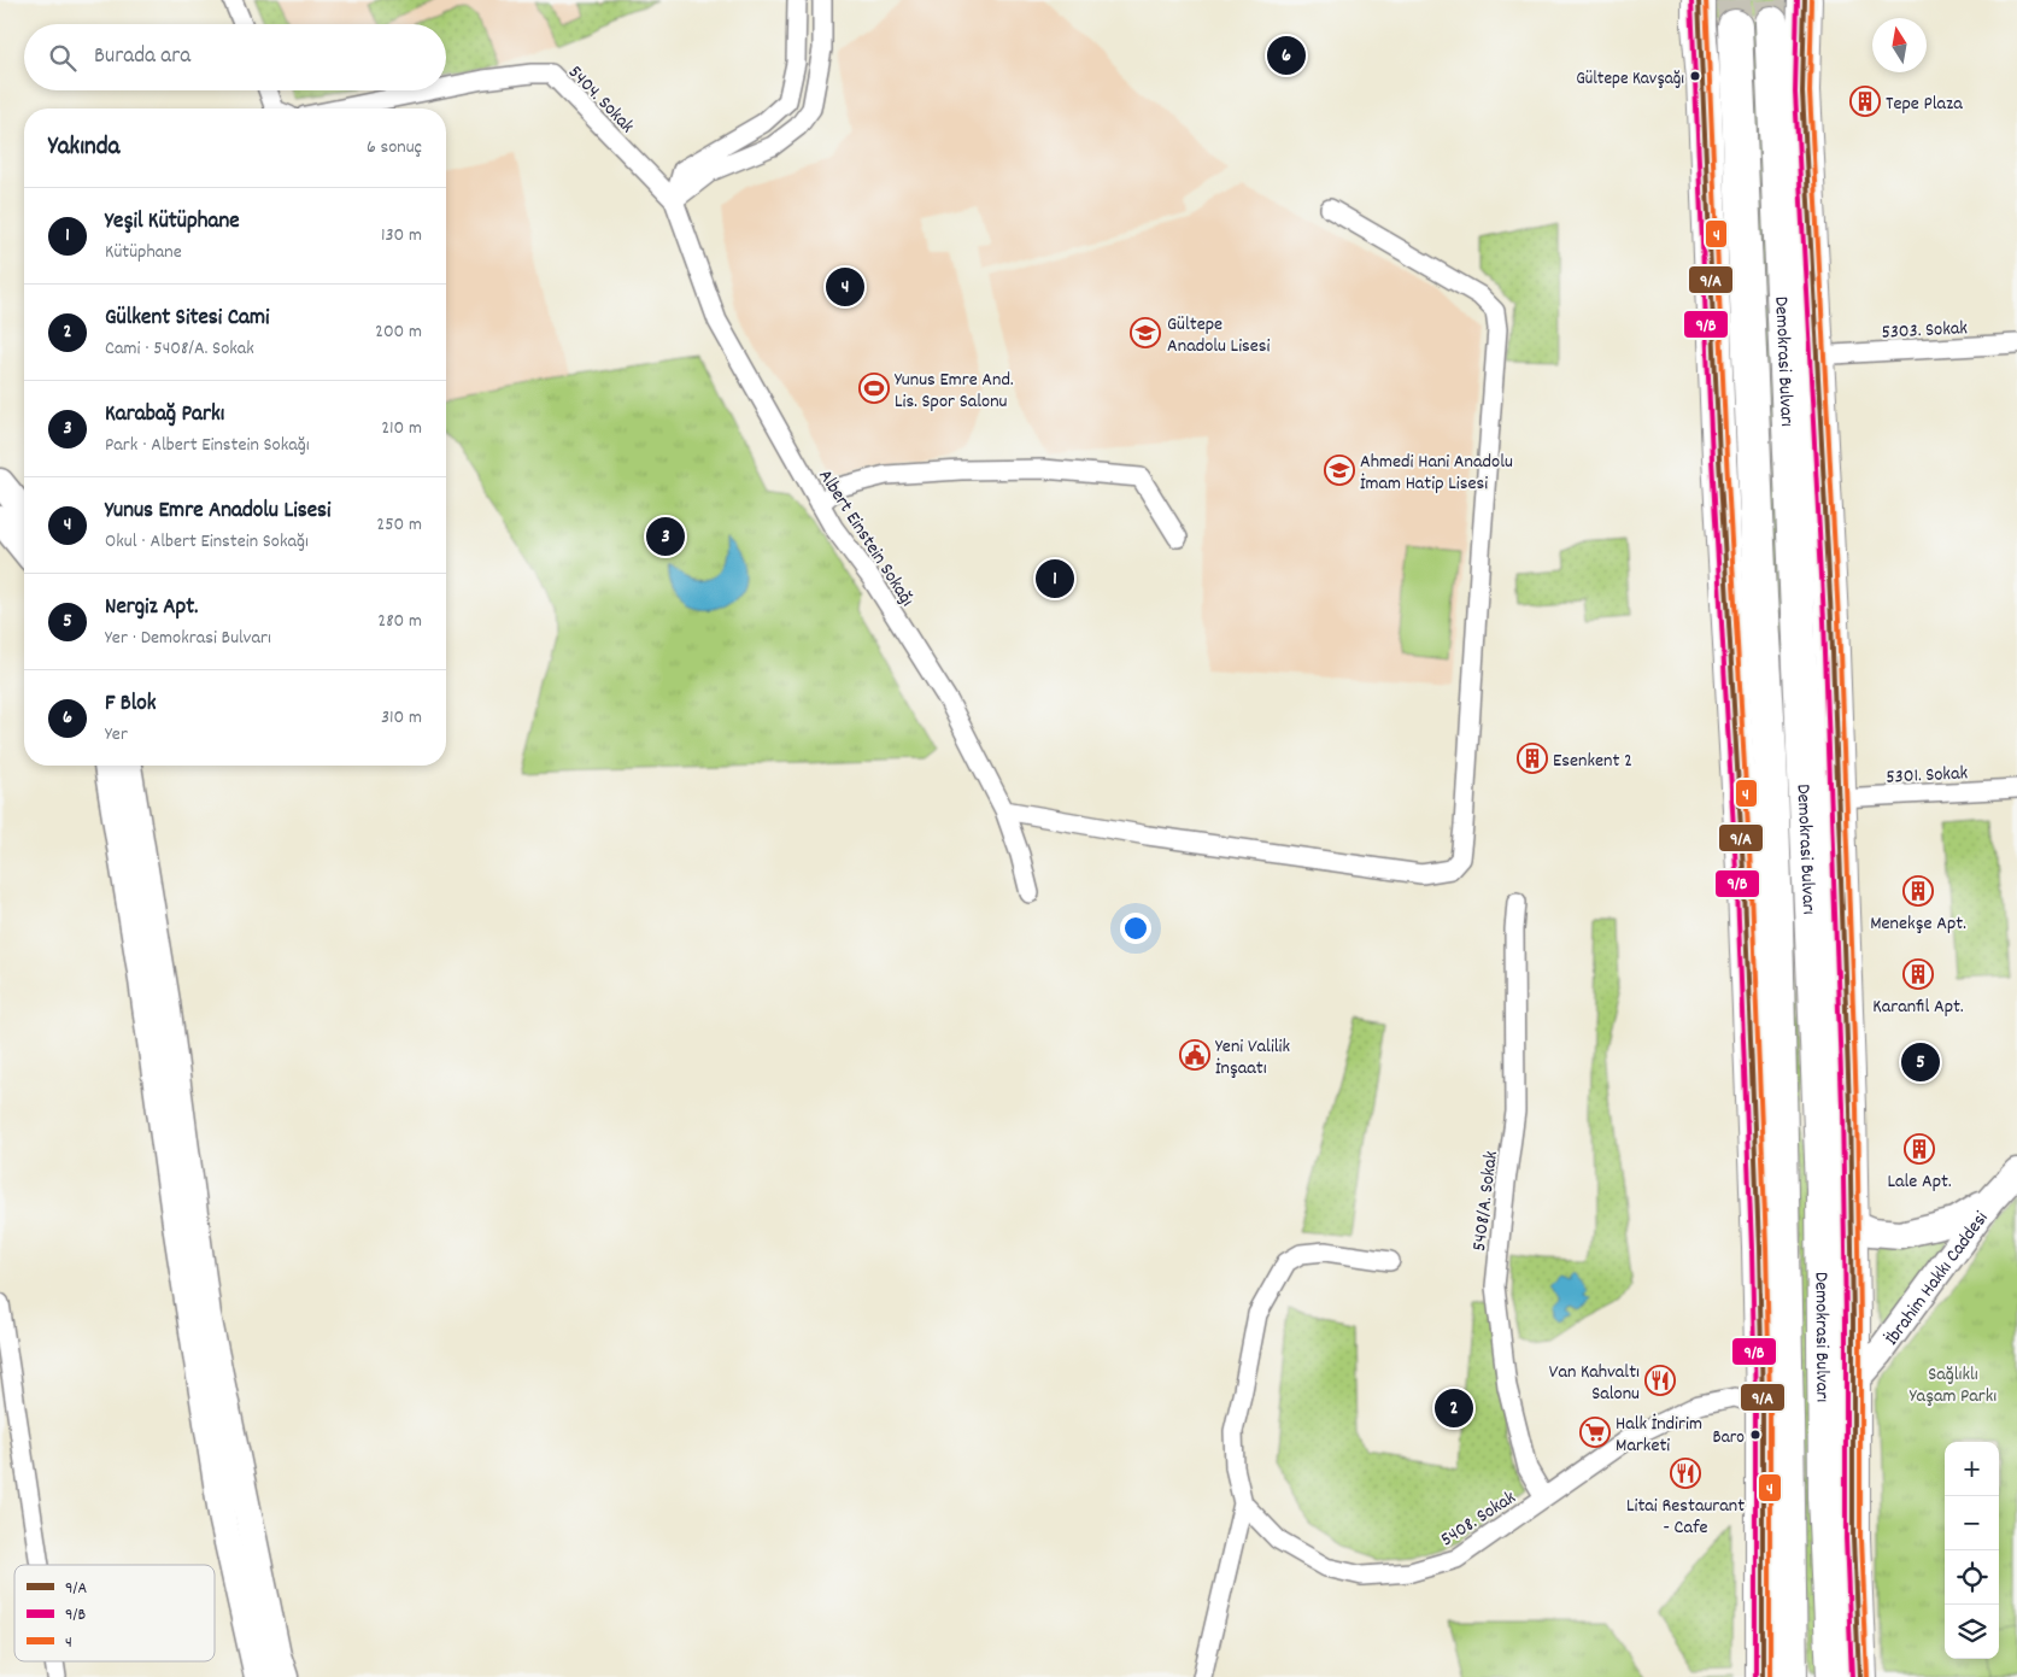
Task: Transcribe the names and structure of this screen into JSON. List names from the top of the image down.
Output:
{
  "streets": {
    "highway": ["Demokrasi Bulvarı"],
    "street": [
      "5404. Sokak",
      "5303. Sokak",
      "Albert Einstein Sokağı",
      "5301. Sokak",
      "5408/A. Sokak",
      "İbrahim Hakkı Caddesi",
      "5408. Sokak"
    ]
  },
  "crossings": [
    ["5404. Sokak", "Albert Einstein Sokağı"],
    ["5408/A. Sokak", "5408. Sokak"]
  ],
  "parks": ["Sağlıklı Yaşam Parkı"],
  "places": {
    "other": ["Gültepe Kavşağı", "Baro"],
    "building": [
      "Tepe Plaza",
      "Esenkent 2",
      "Menekşe Apt.",
      "Karanfil Apt.",
      "Lale Apt."
    ],
    "school or university": ["Gültepe Anadolu Lisesi", "Ahmedi Hani Anadolu İmam Hatip Lisesi"],
    "sports": ["Yunus Emre And. Lis. Spor Salonu"],
    "public building": ["Yeni Valilik İnşaatı"],
    "restaurant": ["Van Kahvaltı Salonu", "Litai Restaurant - Cafe"],
    "supermarket": ["Halk İndirim Marketi"]
  },
  "lines": ["transit line 9/A", "transit line 9/B", "transit line 4"],
  "legend": ["9/A", "9/B", "4"],
  "north": "top",
  "page": {
    "search": "Burada ara",
    "pins": [
      "6",
      "4",
      "3",
      "1",
      "5",
      "2"
    ],
    "heading": ["Yakında", "6 sonuç"],
    "list": [
      {
        "mark": "1",
        "name": "Yeşil Kütüphane",
        "note": "Kütüphane",
        "value": "130 m"
      },
      {
        "mark": "2",
        "name": "Gülkent Sitesi Cami",
        "note": "Cami · 5408/A. Sokak",
        "value": "200 m"
      },
      {
        "mark": "3",
        "name": "Karabağ Parkı",
        "note": "Park · Albert Einstein Sokağı",
        "value": "210 m"
      },
      {
        "mark": "4",
        "name": "Yunus Emre Anadolu Lisesi",
        "note": "Okul · Albert Einstein Sokağı",
        "value": "250 m"
      },
      {
        "mark": "5",
        "name": "Nergiz Apt.",
        "note": "Yer · Demokrasi Bulvarı",
        "value": "280 m"
      },
      {
        "mark": "6",
        "name": "F Blok",
        "note": "Yer",
        "value": "310 m"
      }
    ],
    "map_buttons": ["+", "−"]
  }
}
